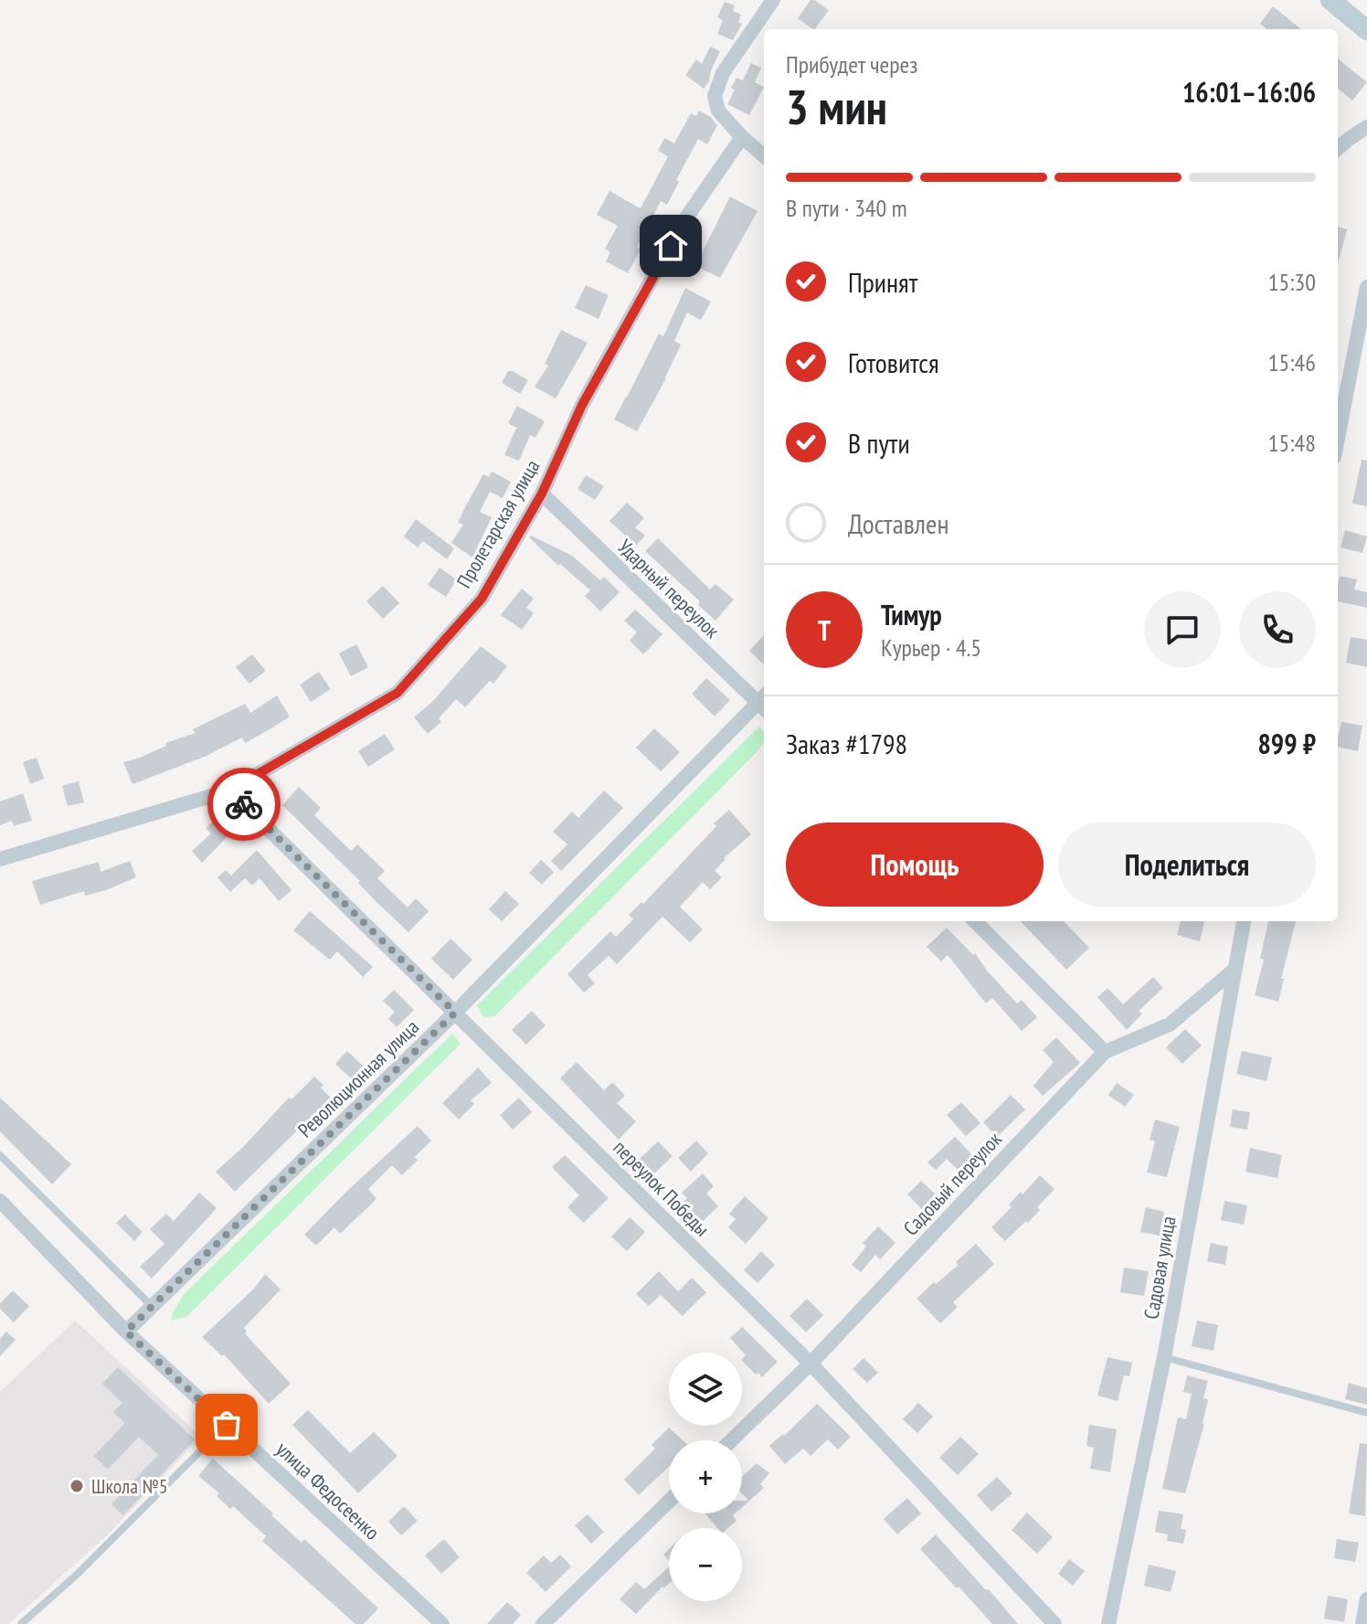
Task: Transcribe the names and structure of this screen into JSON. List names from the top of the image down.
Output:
{
  "streets": {
    "street": [
      "Пролетарская улица",
      "Ударный переулок",
      "Революционная улица",
      "Садовый переулок",
      "переулок Победы",
      "Садовая улица",
      "улица Федосеенко"
    ]
  },
  "crossings": [
    ["Пролетарская улица", "Ударный переулок"],
    ["Пролетарская улица", "переулок Победы"],
    ["Ударный переулок", "Революционная улица"],
    ["Революционная улица", "переулок Победы"],
    ["Революционная улица", "улица Федосеенко"],
    ["Садовый переулок", "переулок Победы"],
    ["Садовый переулок", "Садовая улица"]
  ],
  "places": ["Школа №5"],
  "page": {
    "heading": ["3 мин", "Прибудет через", "16:01–16:06"],
    "panel": [
      "Тимур",
      "Курьер · 4.5",
      "Заказ #1798",
      "899 ₽"
    ],
    "bar": "В пути · 340 m",
    "list": [
      ["Принят", "15:30"],
      ["Готовится", "15:46"],
      ["В пути", "15:48"],
      "Доставлен"
    ],
    "round": "Т",
    "buttons": ["Помощь", "Поделиться"],
    "map_buttons": ["+", "−"]
  }
}
